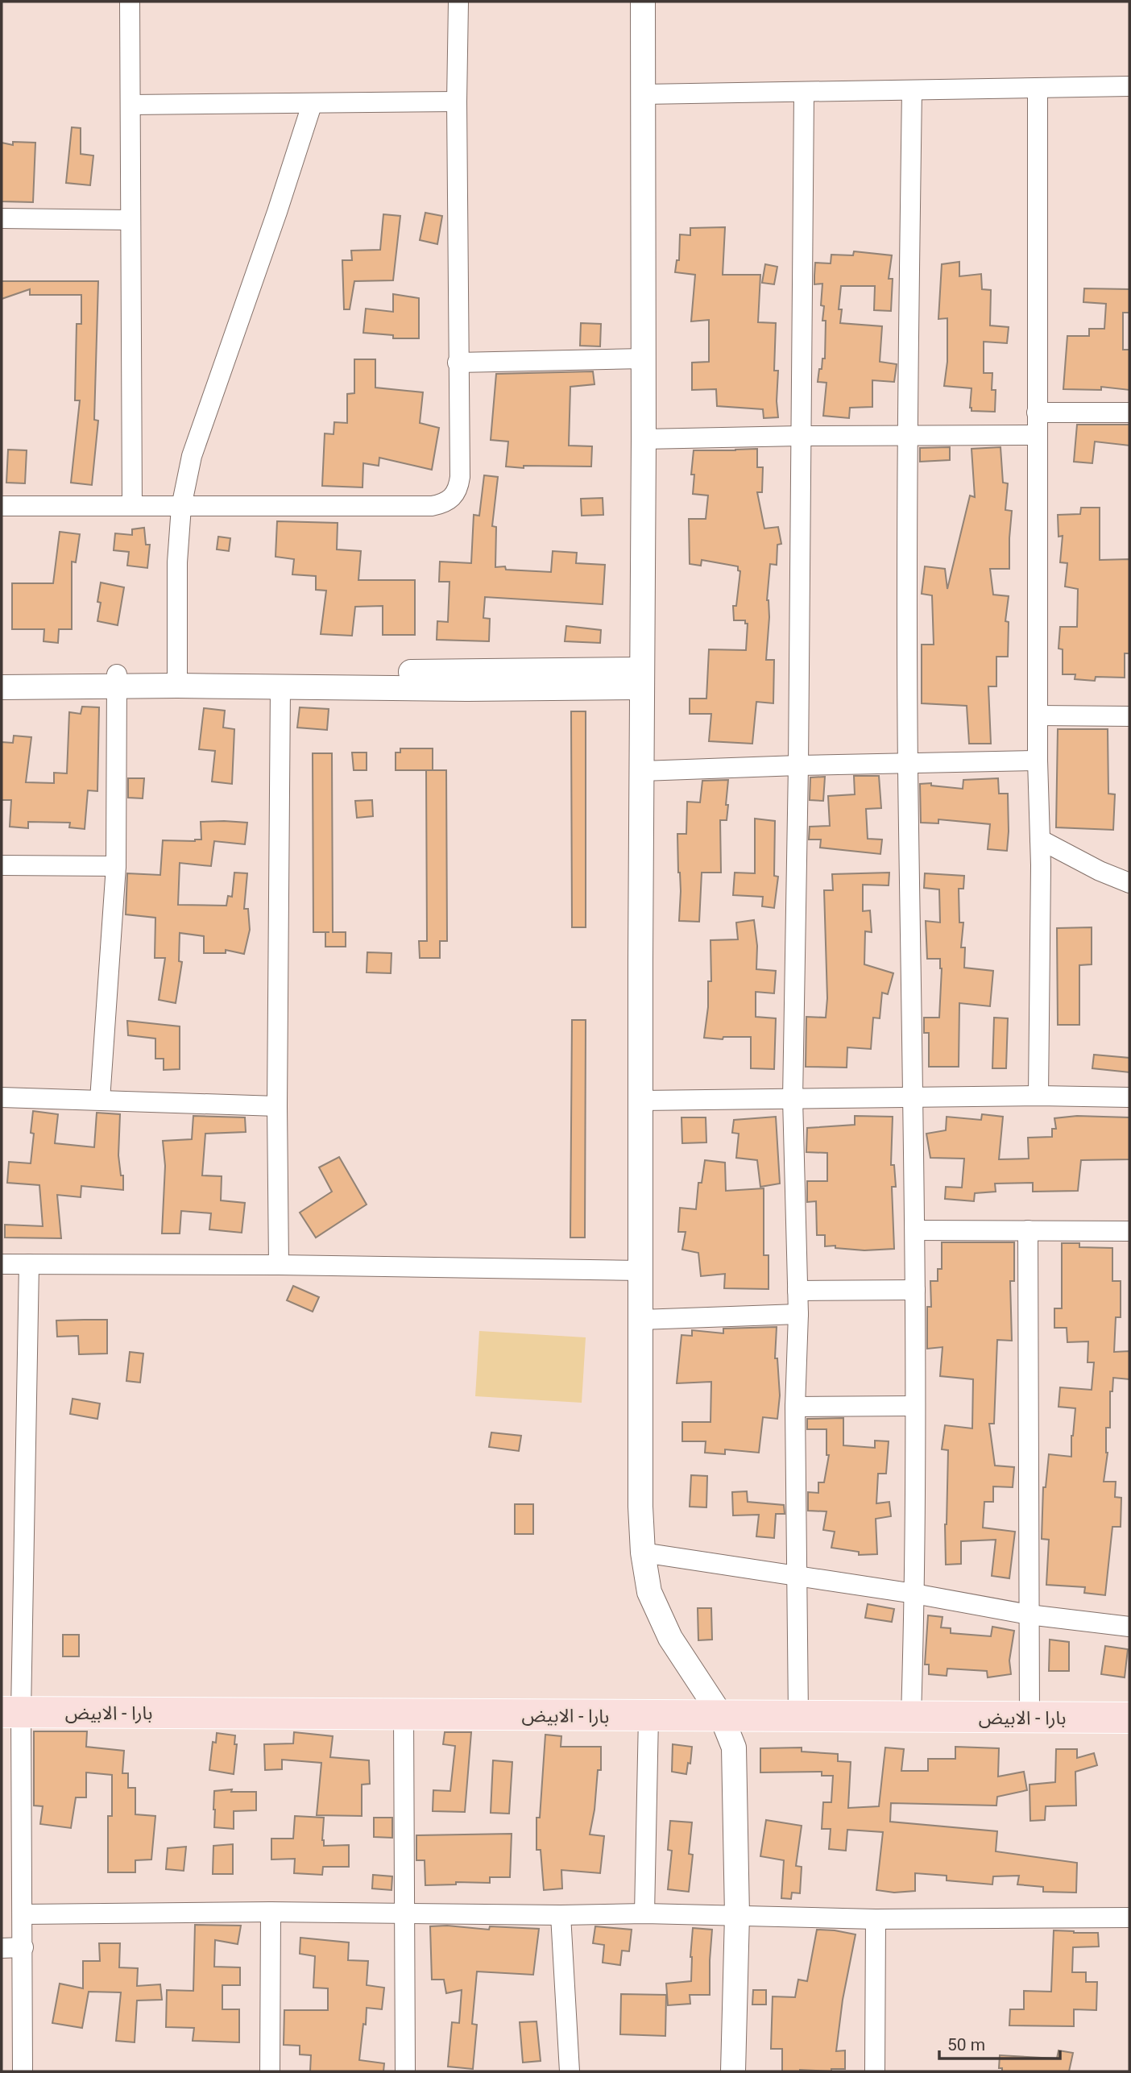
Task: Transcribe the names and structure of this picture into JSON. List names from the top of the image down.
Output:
{
  "streets": {
    "main road": ["بارا - الابيض"]
  },
  "scale_bar": "50 m"
}
